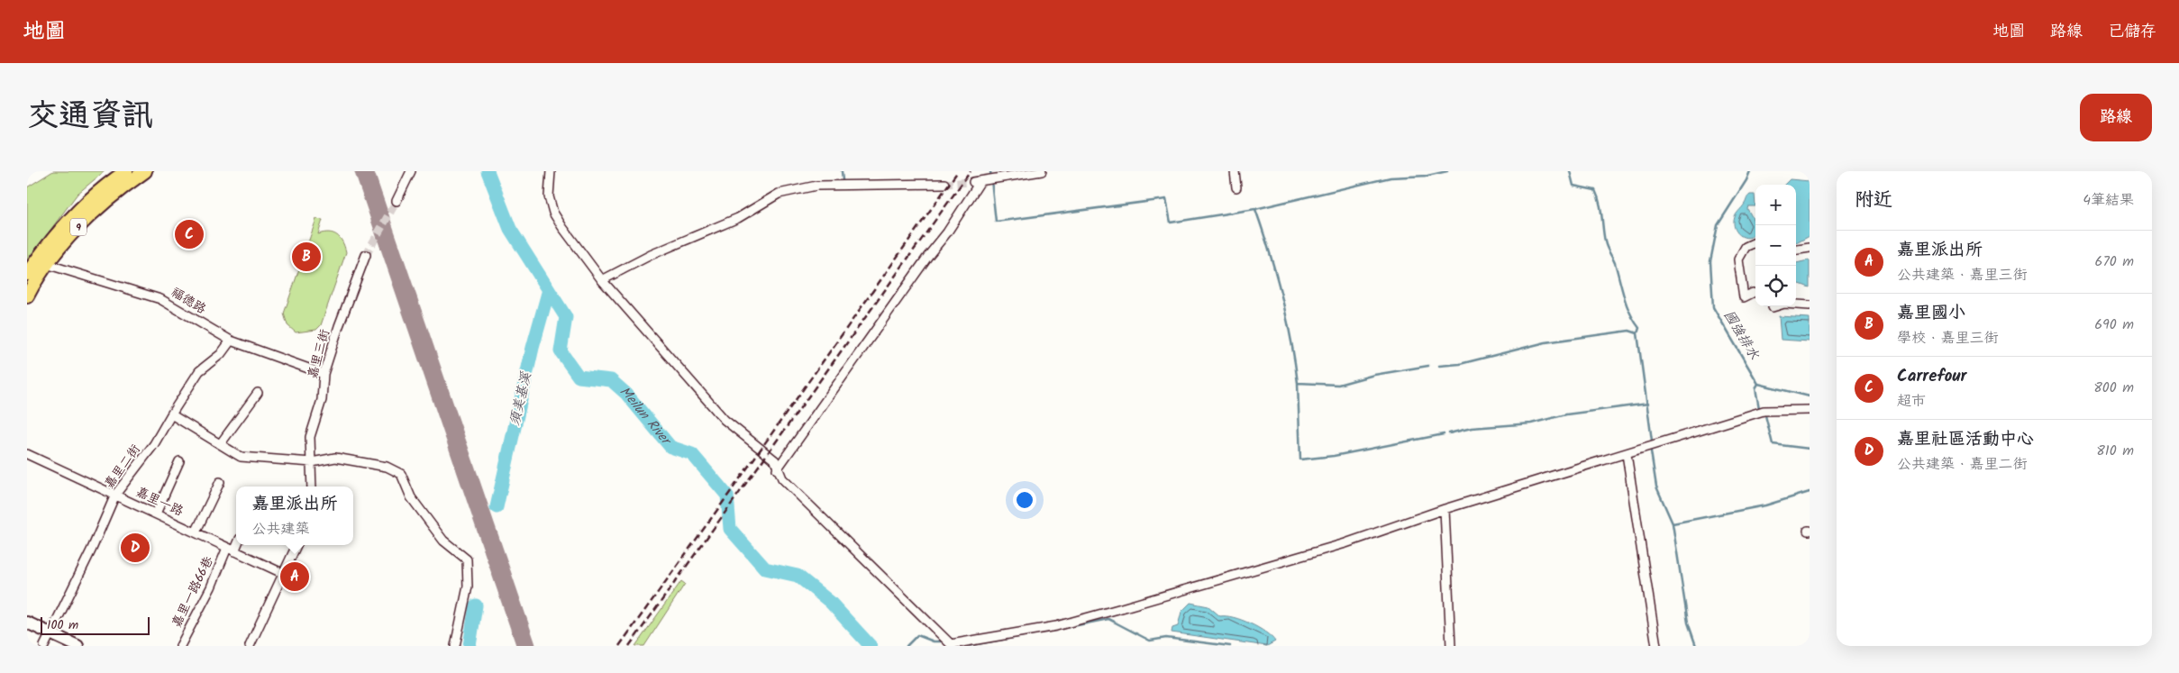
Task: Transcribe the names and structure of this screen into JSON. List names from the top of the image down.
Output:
{
  "streets": {
    "main road": ["9"],
    "street": [
      "福德路",
      "嘉里三街",
      "嘉里二街",
      "嘉里一路",
      "嘉里一路66巷"
    ]
  },
  "crossings": [
    ["9", "福德路"],
    ["福德路", "嘉里三街"],
    ["福德路", "嘉里二街"],
    ["嘉里二街", "嘉里一路"],
    ["嘉里一路", "嘉里一路66巷"]
  ],
  "water": ["國強排水", "須美基溪", "Meilun River"],
  "scale_bar": "100 m",
  "page": {
    "header": "地圖",
    "nav": ["地圖", "路線", "已儲存"],
    "title": "交通資訊",
    "buttons": "路線",
    "heading": ["附近", "4筆結果"],
    "map_buttons": ["+", "−"],
    "pins": [
      "C",
      "B",
      "D",
      "A"
    ],
    "list": [
      {
        "mark": "A",
        "name": "嘉里派出所",
        "note": "公共建築 · 嘉里三街",
        "value": "670 m"
      },
      {
        "mark": "B",
        "name": "嘉里國小",
        "note": "學校 · 嘉里三街",
        "value": "690 m"
      },
      {
        "mark": "C",
        "name": "Carrefour",
        "note": "超市",
        "value": "800 m"
      },
      {
        "mark": "D",
        "name": "嘉里社區活動中心",
        "note": "公共建築 · 嘉里二街",
        "value": "810 m"
      }
    ],
    "popup": ["嘉里派出所", "公共建築"],
    "scale": "100 m"
  }
}
